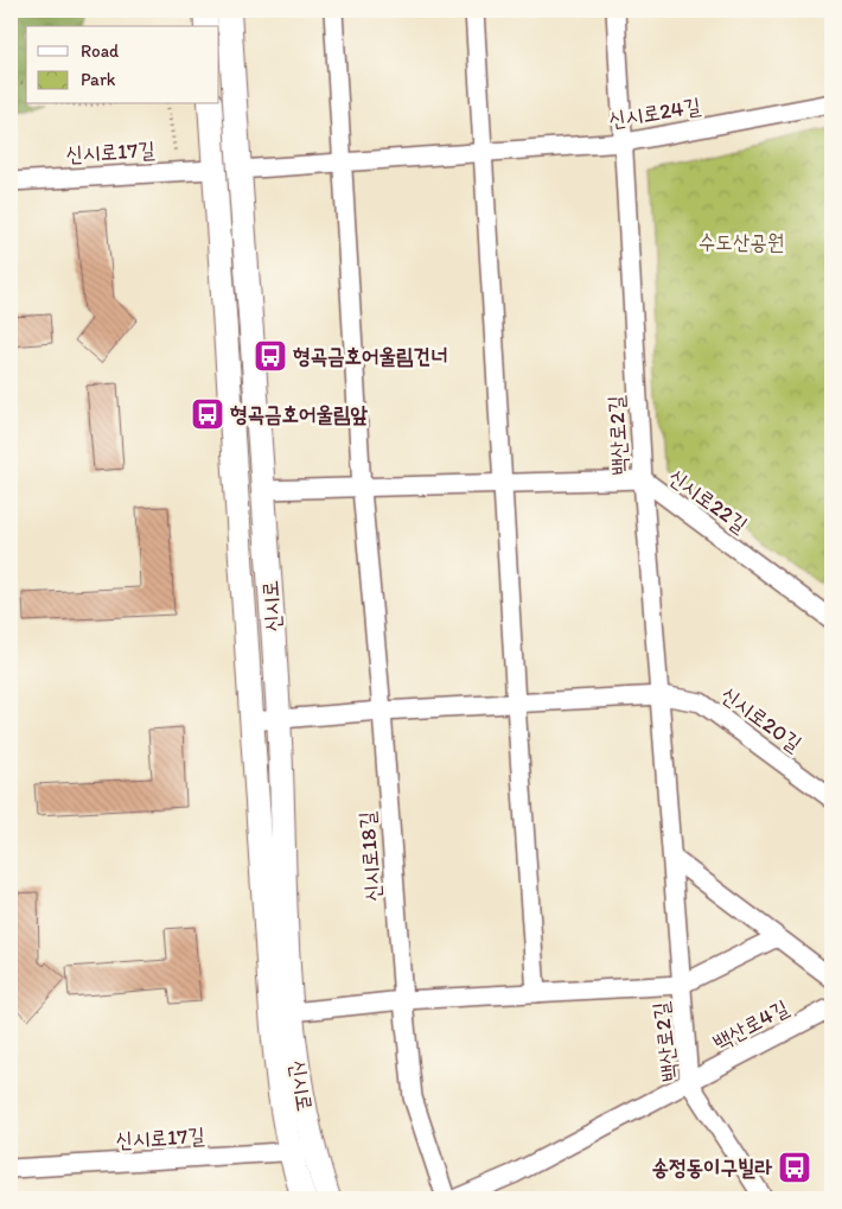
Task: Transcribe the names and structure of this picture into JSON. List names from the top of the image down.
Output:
{
  "streets": {
    "street": [
      "신시로24길",
      "신시로17길",
      "백산로2길",
      "신시로22길",
      "신시로",
      "신시로20길",
      "신시로18길",
      "백산로4길"
    ]
  },
  "crossings": [
    ["신시로24길", "백산로2길"],
    ["신시로24길", "신시로"],
    ["신시로17길", "신시로"],
    ["백산로2길", "신시로22길"],
    ["백산로2길", "신시로20길"],
    ["백산로2길", "백산로4길"],
    ["신시로22길", "신시로"],
    ["신시로", "신시로20길"],
    ["신시로20길", "신시로18길"]
  ],
  "parks": ["수도산공원"],
  "places": {
    "bus stop": ["형곡금호어울림건너", "형곡금호어울림앞", "송정동이구빌라"]
  },
  "legend": ["Road", "Park"]
}
